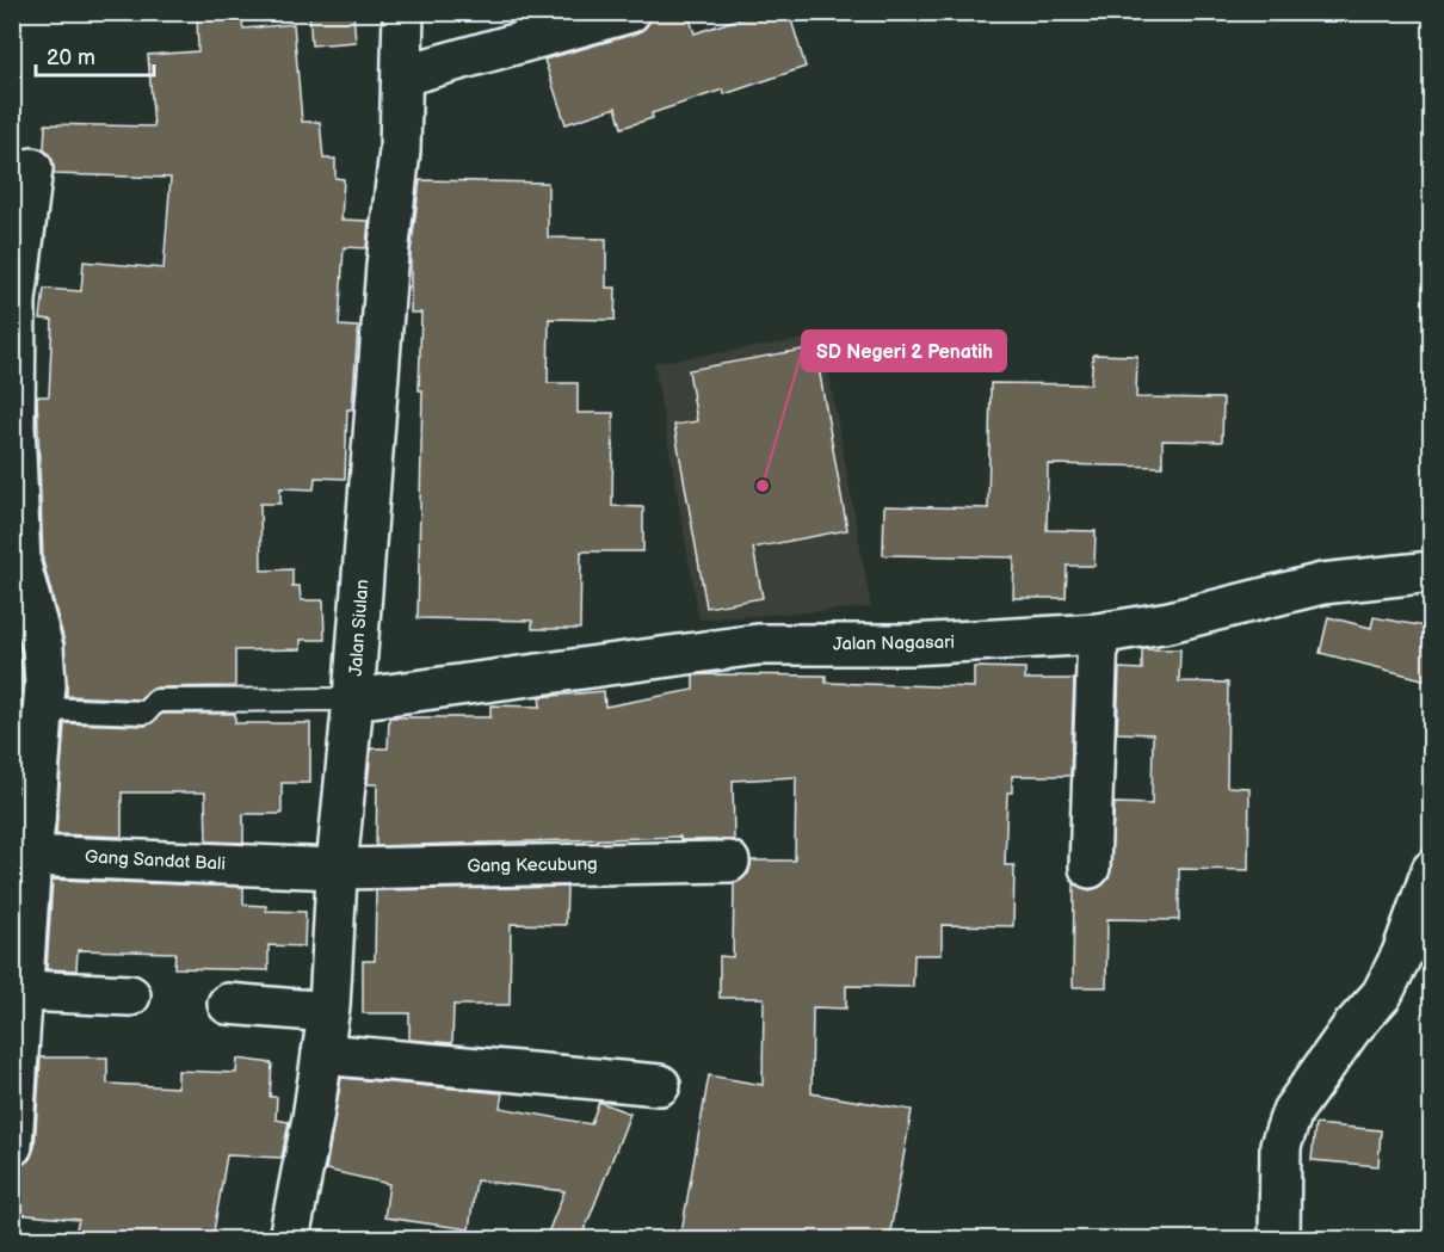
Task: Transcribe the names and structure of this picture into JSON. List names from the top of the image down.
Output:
{
  "streets": {
    "street": [
      "Jalan Siulan",
      "Jalan Nagasari",
      "Gang Sandat Bali",
      "Gang Kecubung"
    ]
  },
  "crossings": [
    ["Jalan Siulan", "Jalan Nagasari"],
    ["Jalan Siulan", "Gang Sandat Bali"],
    ["Jalan Siulan", "Gang Kecubung"],
    ["Gang Sandat Bali", "Gang Kecubung"]
  ],
  "places": ["SD Negeri 2 Penatih"],
  "scale_bar": "20 m"
}
